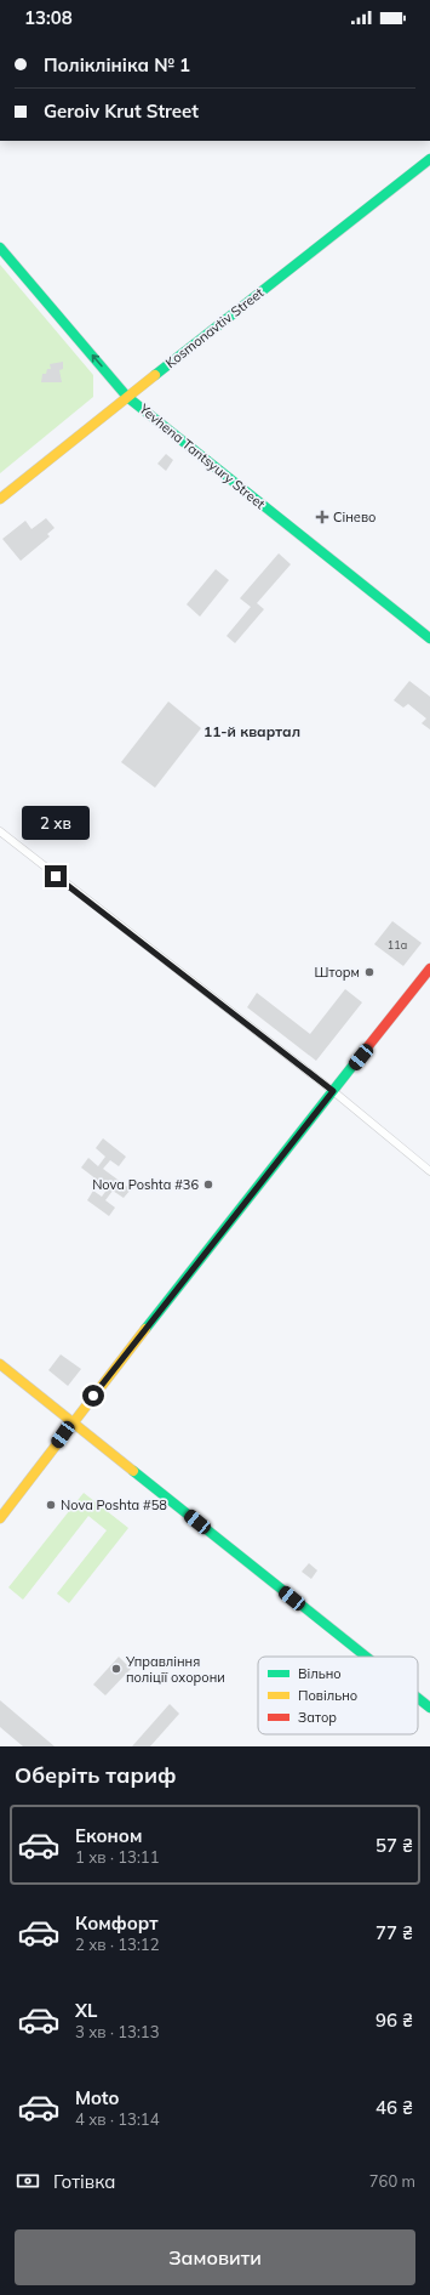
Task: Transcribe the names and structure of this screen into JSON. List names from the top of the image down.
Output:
{
  "streets": {
    "street": ["Kosmonavtiv Street", "Yevhena Tantsyury Street"]
  },
  "crossings": [
    ["Kosmonavtiv Street", "Yevhena Tantsyury Street"]
  ],
  "districts": ["11-й квартал"],
  "places": {
    "health": ["Сінево"],
    "other": [
      "Шторм",
      "Nova Poshta #36",
      "Nova Poshta #58",
      "Управління поліції охорони"
    ]
  },
  "house_numbers": ["11а"],
  "legend": ["Вільно", "Повільно", "Затор"],
  "page": {
    "status": "13:08",
    "banner": ["Поліклініка № 1", "Geroiv Krut Street"],
    "bubble": "2 хв",
    "heading": "Оберіть тариф",
    "list": [
      {
        "name": "Економ",
        "note": "1 хв · 13:11",
        "value": "57 ₴"
      },
      {
        "name": "Комфорт",
        "note": "2 хв · 13:12",
        "value": "77 ₴"
      },
      {
        "name": "XL",
        "note": "3 хв · 13:13",
        "value": "96 ₴"
      },
      {
        "name": "Moto",
        "note": "4 хв · 13:14",
        "value": "46 ₴"
      }
    ],
    "pay": ["Готівка", "760 m"],
    "buttons": "Замовити"
  }
}
